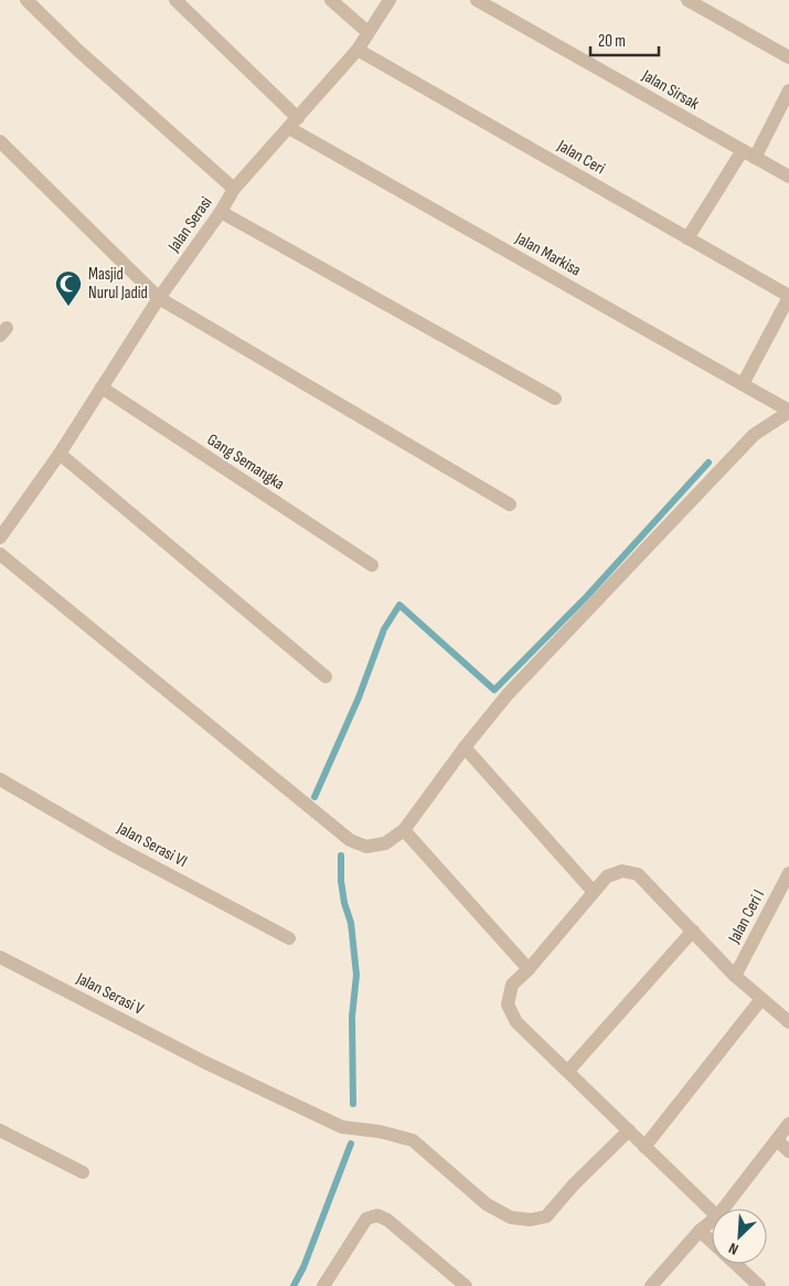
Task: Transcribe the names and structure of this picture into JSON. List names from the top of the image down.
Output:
{
  "streets": {
    "street": [
      "Jalan Sirsak",
      "Jalan Ceri",
      "Jalan Serasi",
      "Jalan Markisa",
      "Gang Semangka",
      "Jalan Serasi VI",
      "Jalan Ceri I",
      "Jalan Serasi V"
    ]
  },
  "crossings": [
    ["Jalan Ceri", "Jalan Serasi"],
    ["Jalan Serasi", "Jalan Markisa"],
    ["Jalan Serasi", "Gang Semangka"]
  ],
  "places": {
    "mosque": ["Masjid Nurul Jadid"]
  },
  "scale_bar": "20 m",
  "north": "bottom left"
}
